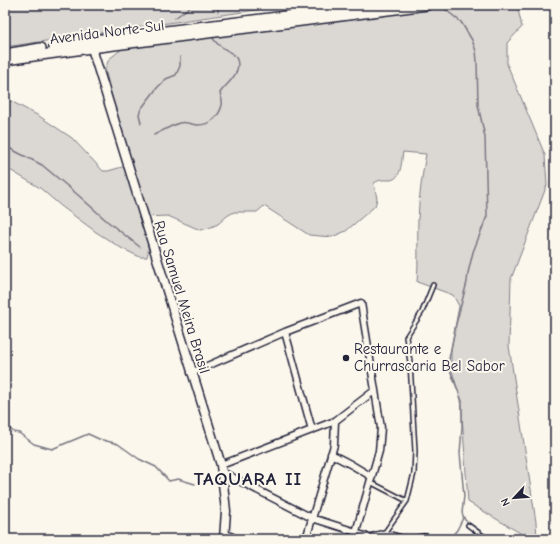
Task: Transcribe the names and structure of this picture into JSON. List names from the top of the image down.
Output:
{
  "streets": {
    "main road": ["Avenida Norte-Sul"],
    "street": ["Rua Samuel Meira Brasil"]
  },
  "crossings": [
    ["Avenida Norte-Sul", "Rua Samuel Meira Brasil"]
  ],
  "districts": ["TAQUARA II"],
  "places": ["Restaurante e Churrascaria Bel Sabor"],
  "north": "bottom left"
}
